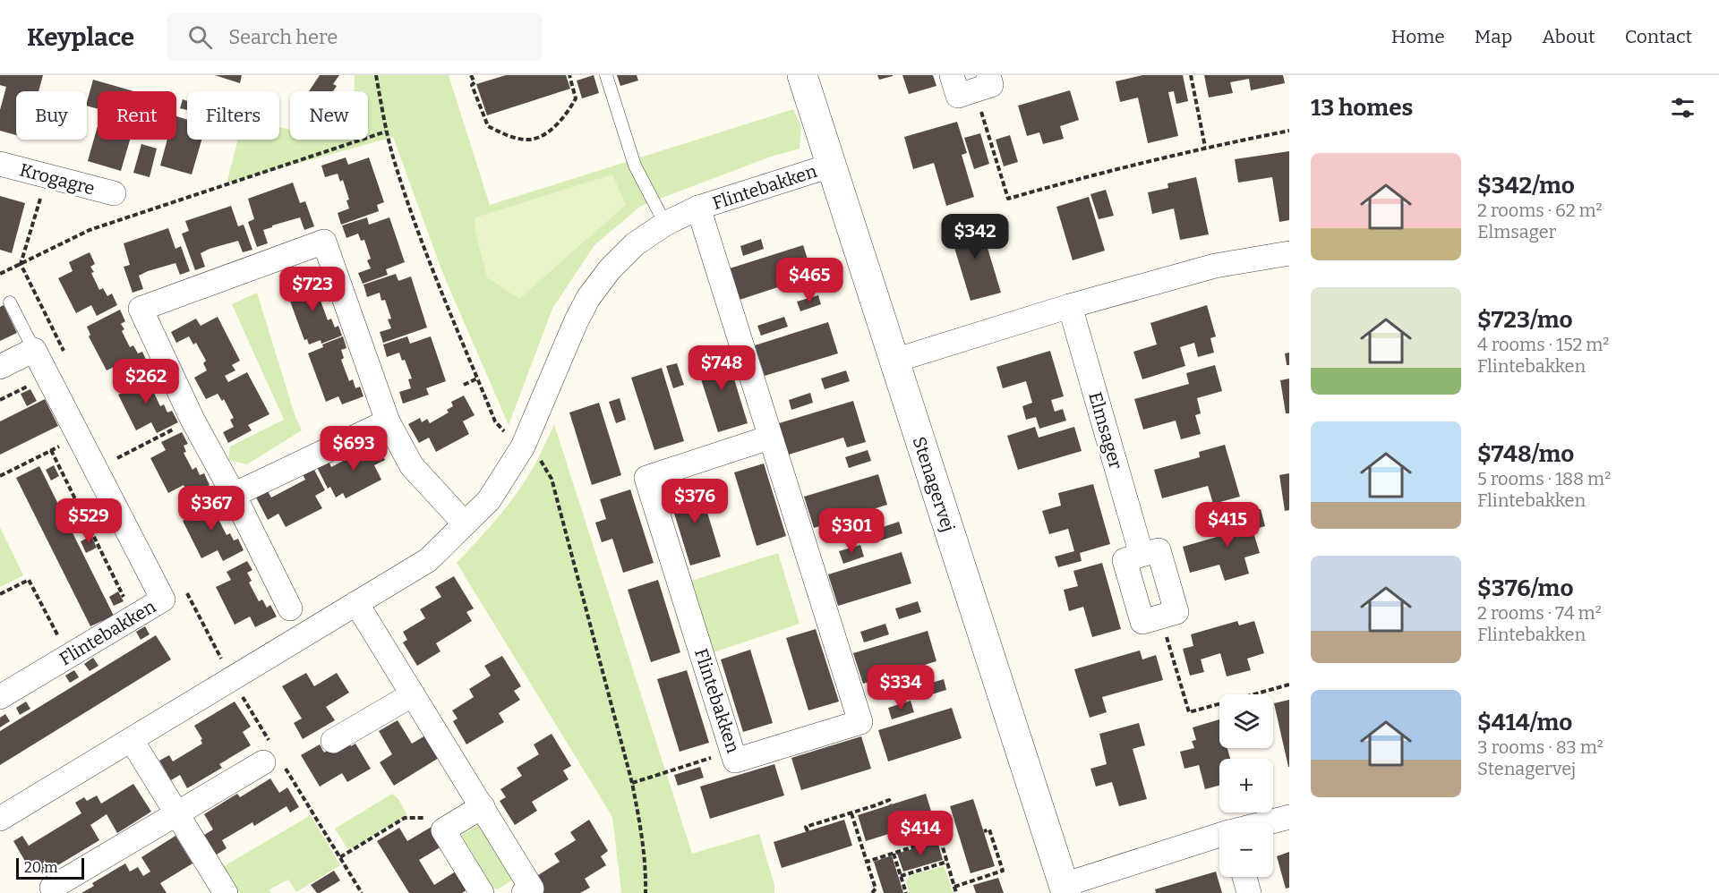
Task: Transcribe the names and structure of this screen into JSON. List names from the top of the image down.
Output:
{
  "streets": {
    "street": [
      "Krogagre",
      "Flintebakken",
      "Elmsager",
      "Stenagervej"
    ]
  },
  "crossings": [
    ["Flintebakken", "Stenagervej"]
  ],
  "scale_bar": "20 m",
  "page": {
    "header": "Keyplace",
    "search": "Search here",
    "nav": [
      "Home",
      "Map",
      "About",
      "Contact"
    ],
    "heading": "13 homes",
    "chip": [
      "Buy",
      "Rent",
      "Filters",
      "New"
    ],
    "list": [
      {
        "name": "$342/mo",
        "note": "2 rooms · 62 m² · Elmsager"
      },
      {
        "name": "$723/mo",
        "note": "4 rooms · 152 m² · Flintebakken"
      },
      {
        "name": "$748/mo",
        "note": "5 rooms · 188 m² · Flintebakken"
      },
      {
        "name": "$376/mo",
        "note": "2 rooms · 74 m² · Flintebakken"
      },
      {
        "name": "$414/mo",
        "note": "3 rooms · 83 m² · Stenagervej"
      }
    ],
    "price": [
      "$342",
      "$465",
      "$723",
      "$748",
      "$262",
      "$693",
      "$376",
      "$367",
      "$529",
      "$415",
      "$301",
      "$334",
      "$414"
    ],
    "map_buttons": ["+", "−"],
    "scale": "20 m"
  }
}
